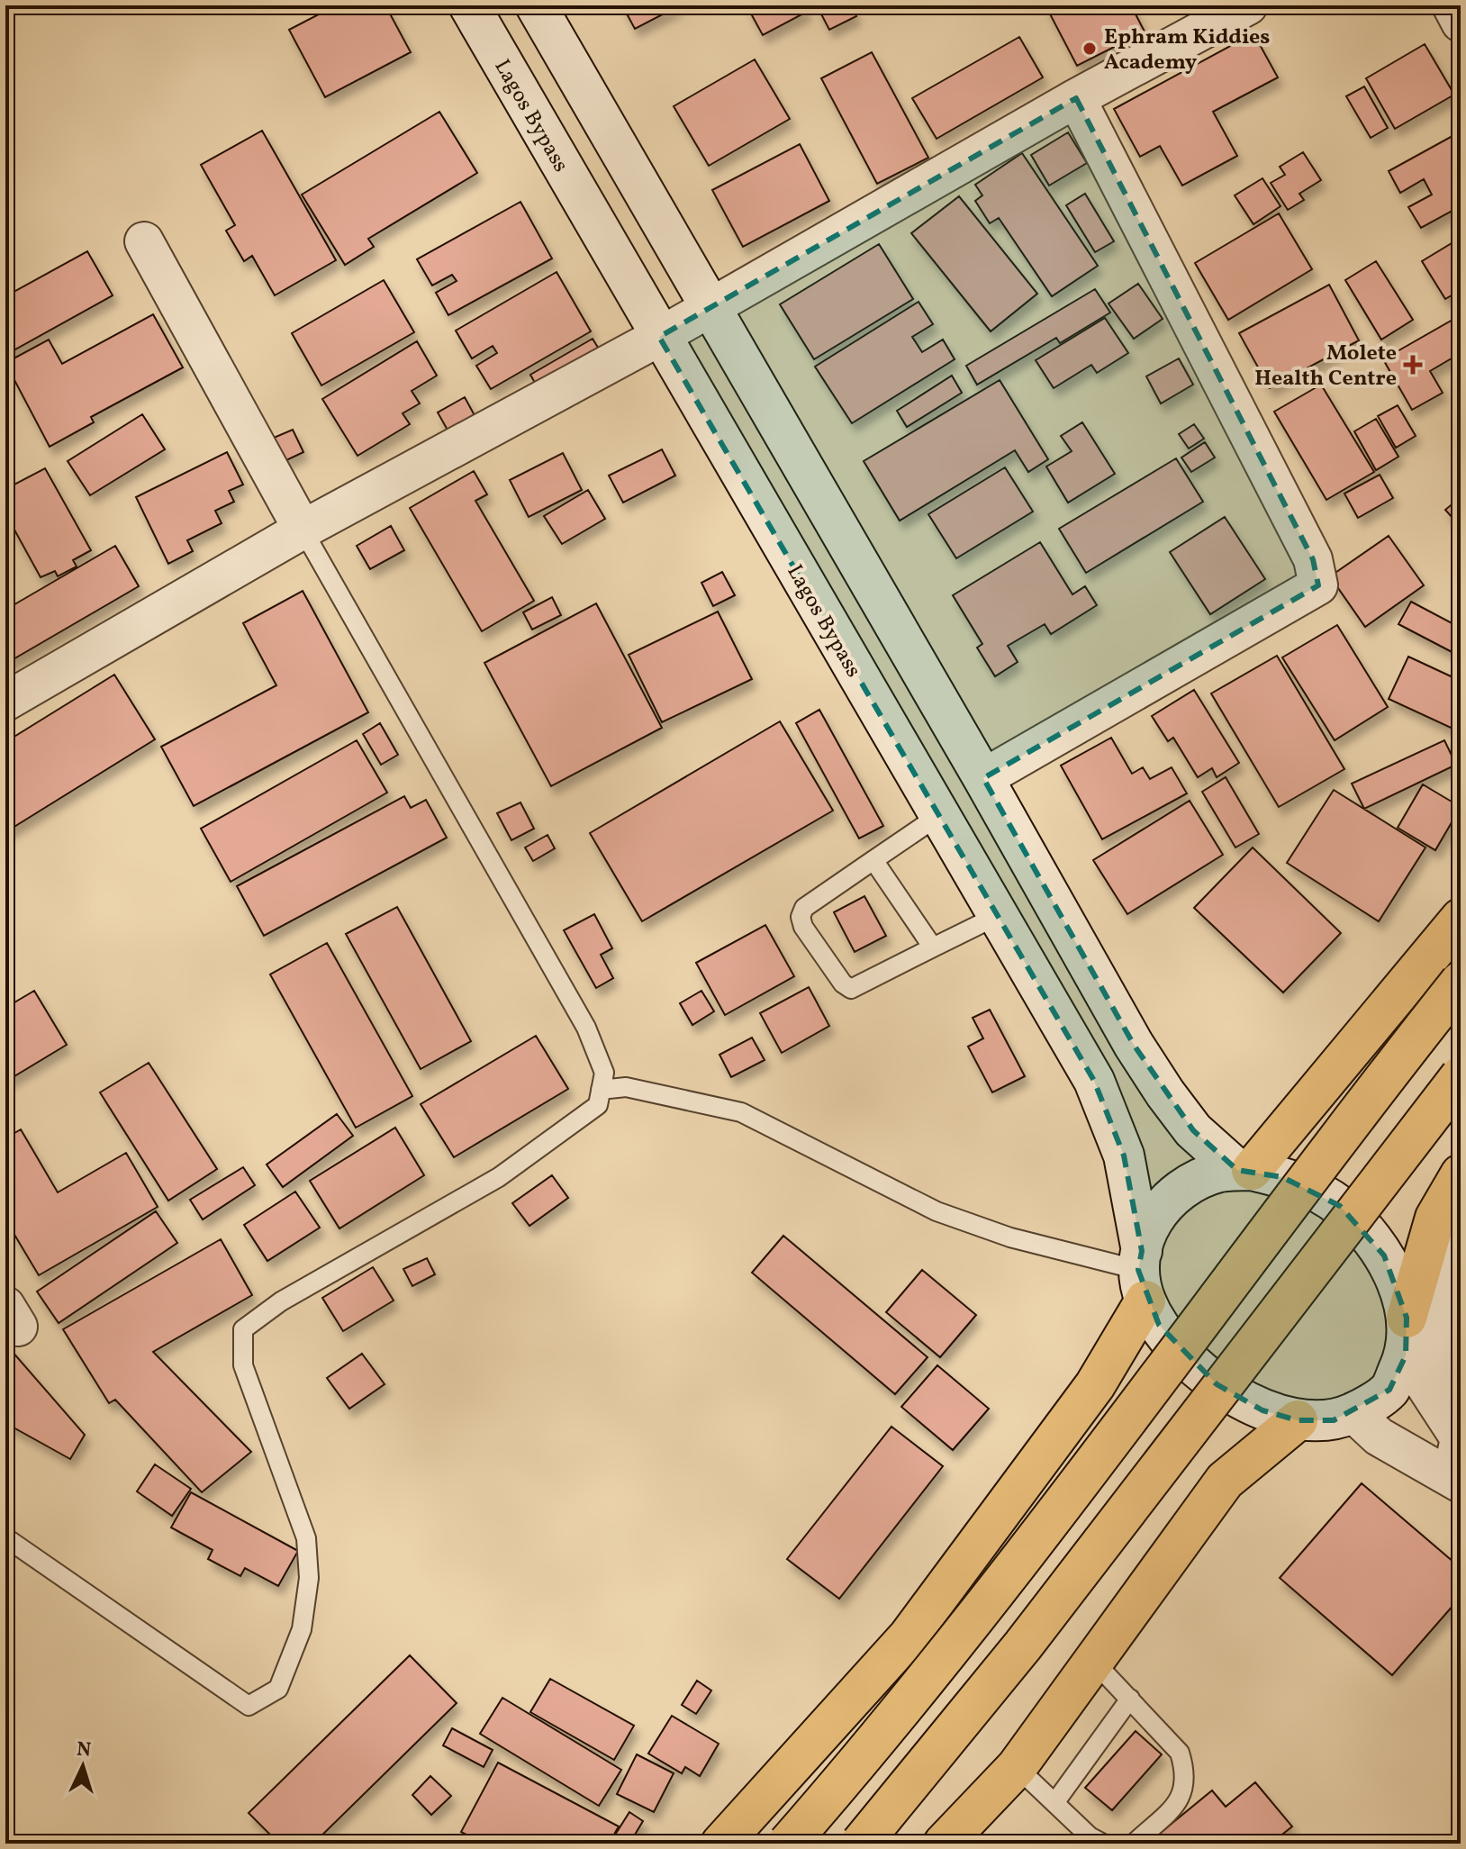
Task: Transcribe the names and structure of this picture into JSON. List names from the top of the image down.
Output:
{
  "streets": {
    "main road": ["Lagos Bypass"]
  },
  "places": {
    "other": ["Ephram Kiddies Academy"],
    "health": ["Molete Health Centre"]
  },
  "north": "top"
}
